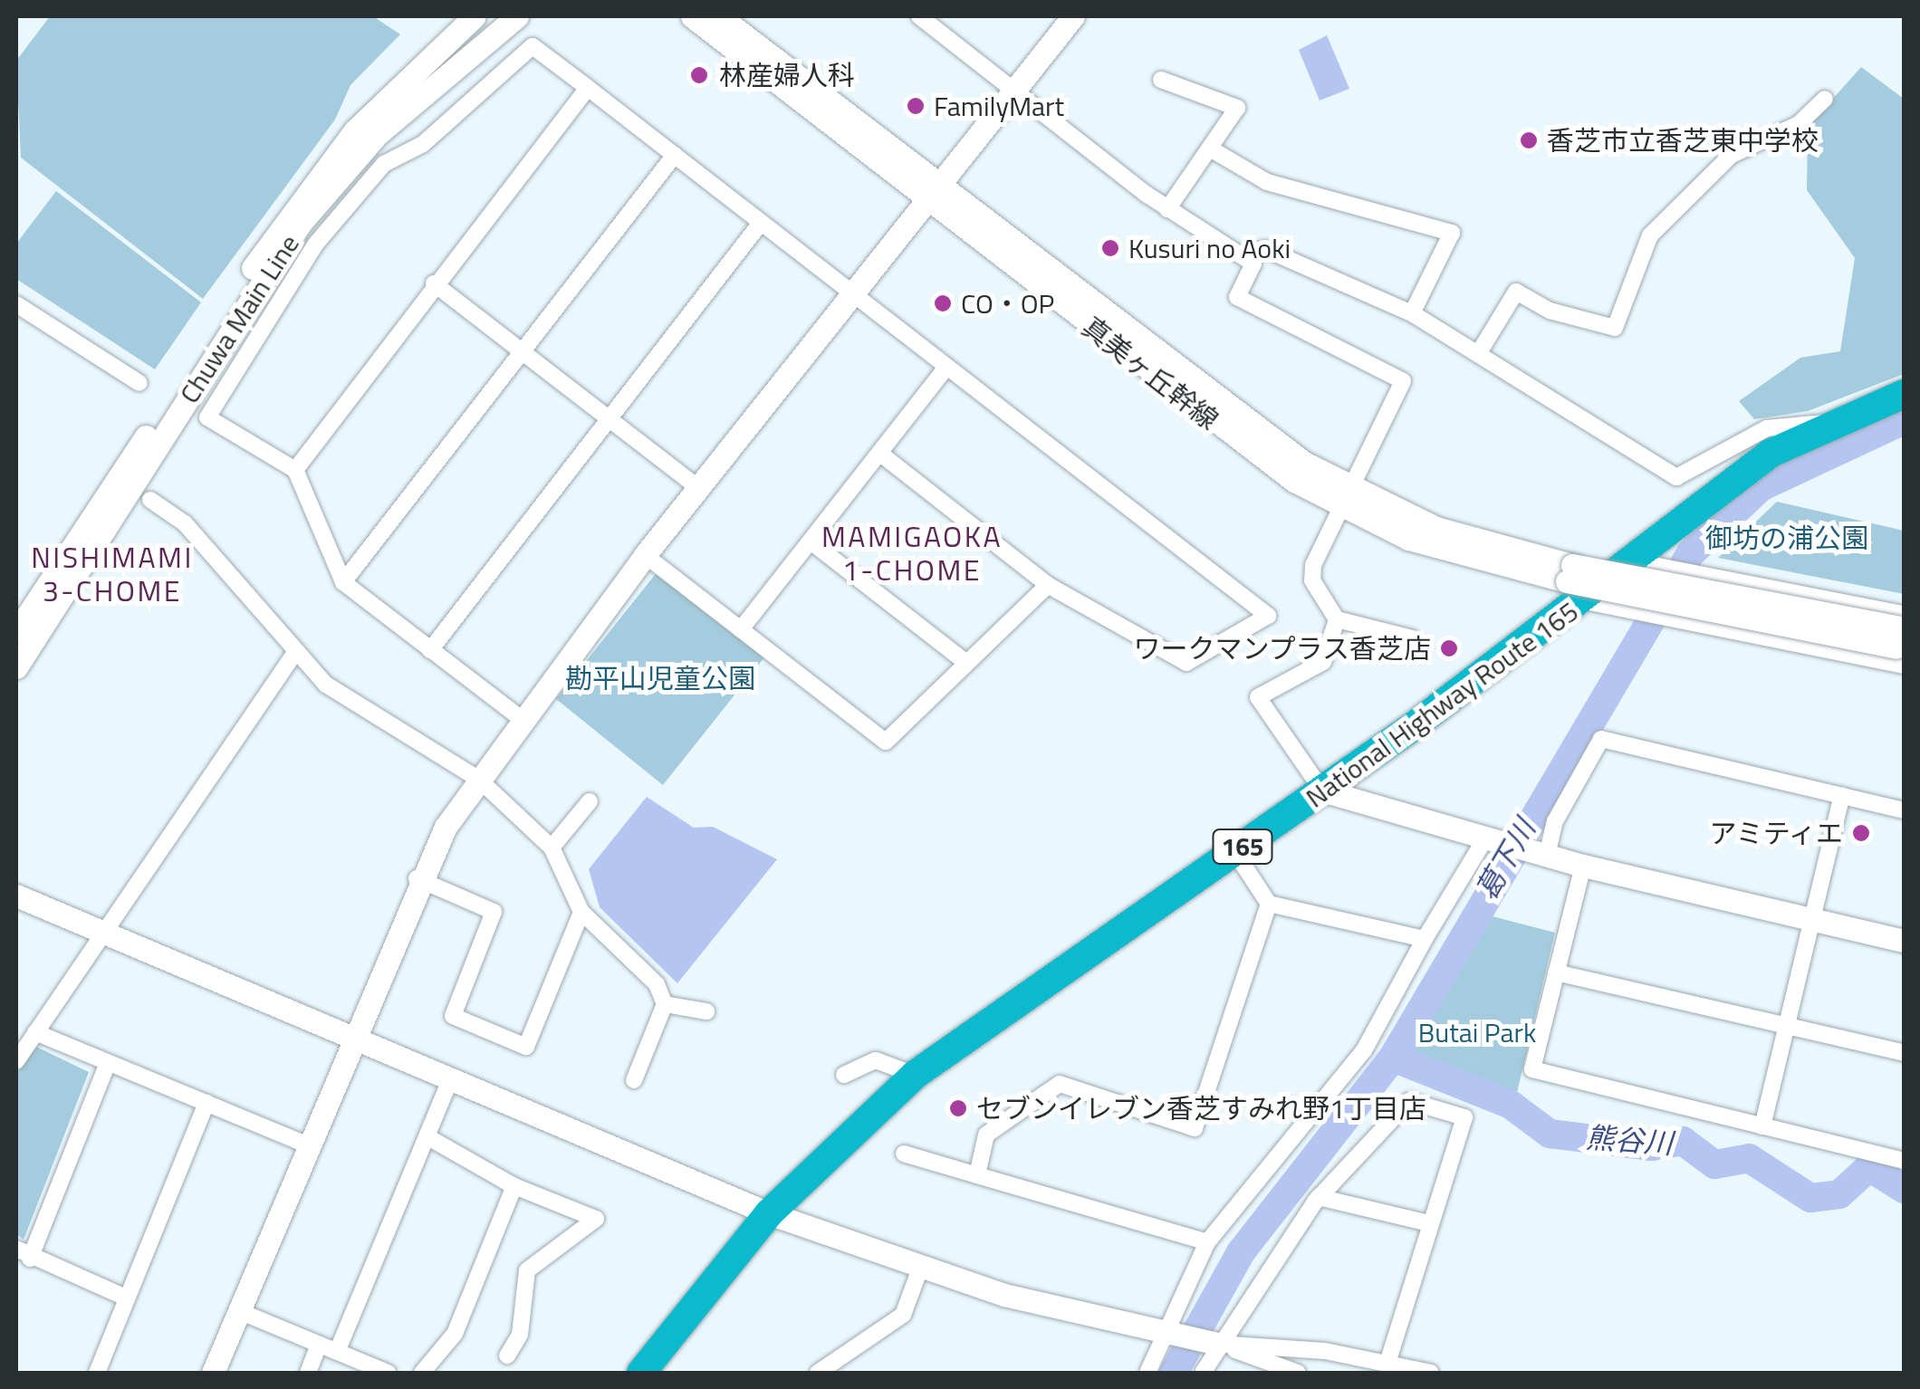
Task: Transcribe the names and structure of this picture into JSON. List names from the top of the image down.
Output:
{
  "streets": {
    "highway": ["National Highway Route 165", "165"],
    "street": ["Chuwa Main Line", "真美ヶ丘幹線"]
  },
  "crossings": [
    ["真美ヶ丘幹線", "National Highway Route 165"]
  ],
  "districts": ["MAMIGAOKA 1-CHOME", "NISHIMAMI 3-CHOME"],
  "water": ["葛下川", "熊谷川"],
  "parks": ["御坊の浦公園", "勘平山児童公園", "Butai Park"],
  "places": [
    "林産婦人科",
    "FamilyMart",
    "香芝市立香芝東中学校",
    "Kusuri no Aoki",
    "CO・OP",
    "ワークマンプラス香芝店",
    "アミティエ",
    "セブンイレブン香芝すみれ野1丁目店"
  ]
}
